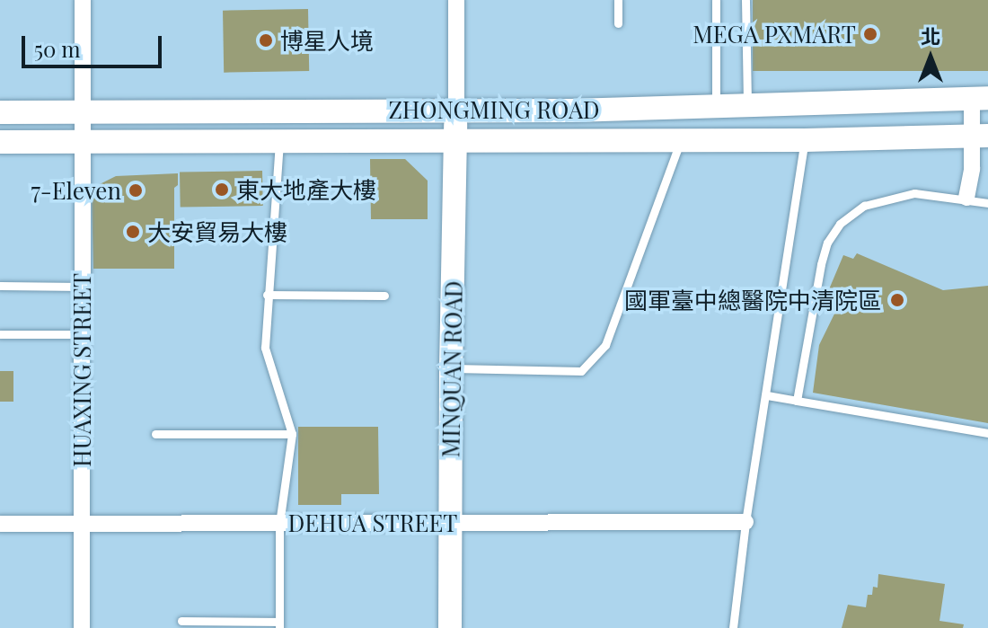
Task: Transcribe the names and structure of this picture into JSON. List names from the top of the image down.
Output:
{
  "streets": {
    "main road": ["ZHONGMING ROAD", "MINQUAN ROAD"],
    "street": ["HUAXING STREET", "DEHUA STREET"]
  },
  "crossings": [
    ["ZHONGMING ROAD", "MINQUAN ROAD"],
    ["ZHONGMING ROAD", "HUAXING STREET"],
    ["MINQUAN ROAD", "DEHUA STREET"],
    ["HUAXING STREET", "DEHUA STREET"]
  ],
  "places": [
    "MEGA PXMART",
    "博星人境",
    "東大地產大樓",
    "7-Eleven",
    "大安貿易大樓",
    "國軍臺中總醫院中清院區"
  ],
  "scale_bar": "50 m",
  "north": "top"
}
